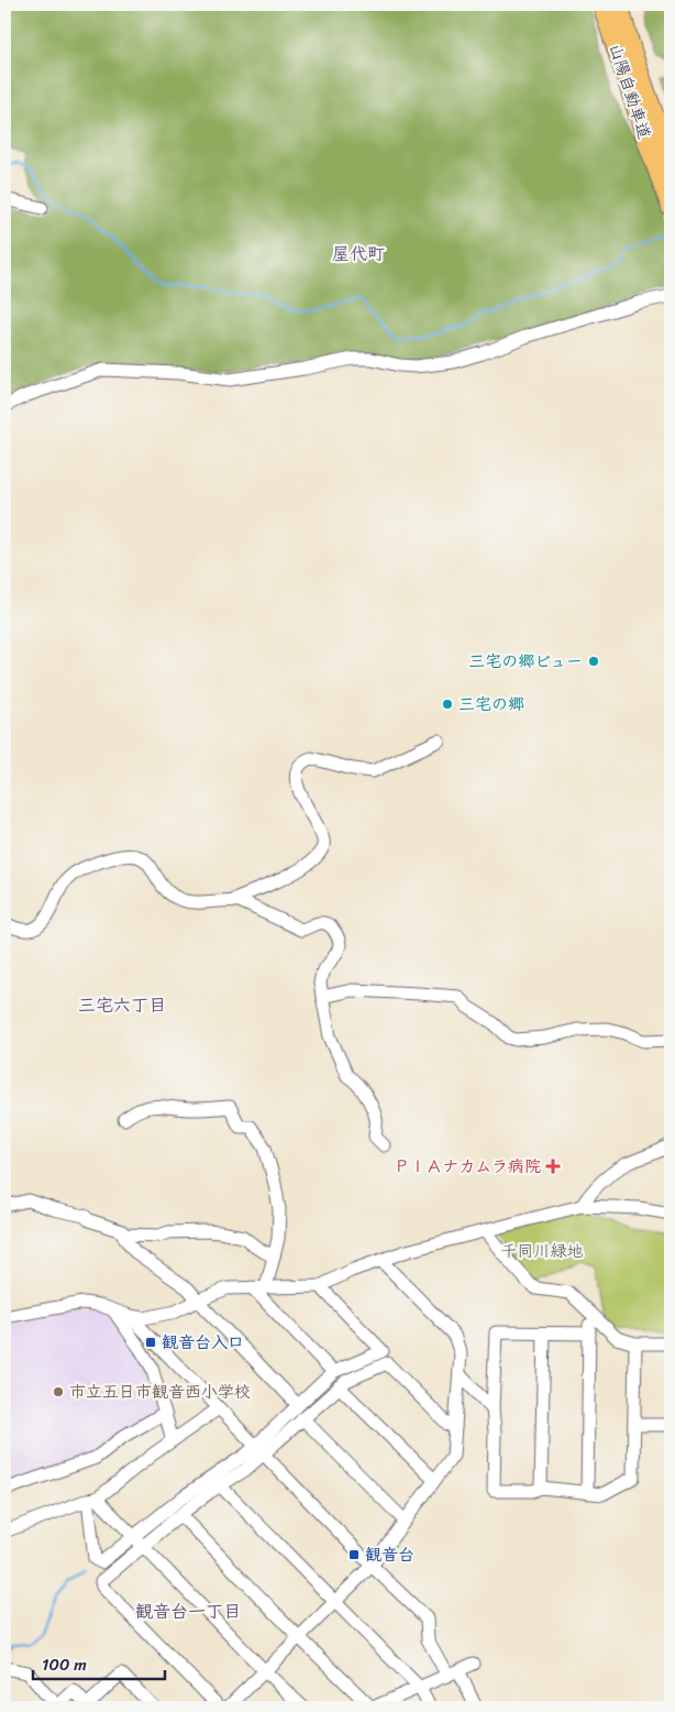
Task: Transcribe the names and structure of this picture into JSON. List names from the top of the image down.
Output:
{
  "streets": {
    "highway": ["山陽自動車道"]
  },
  "districts": ["屋代町", "三宅六丁目", "観音台一丁目"],
  "parks": ["千同川緑地"],
  "places": {
    "other": ["三宅の郷ビュー", "三宅の郷", "市立五日市観音西小学校"],
    "health": ["ＰＩＡナカムラ病院"],
    "transit": ["観音台入口", "観音台"]
  },
  "scale_bar": "100 m"
}
